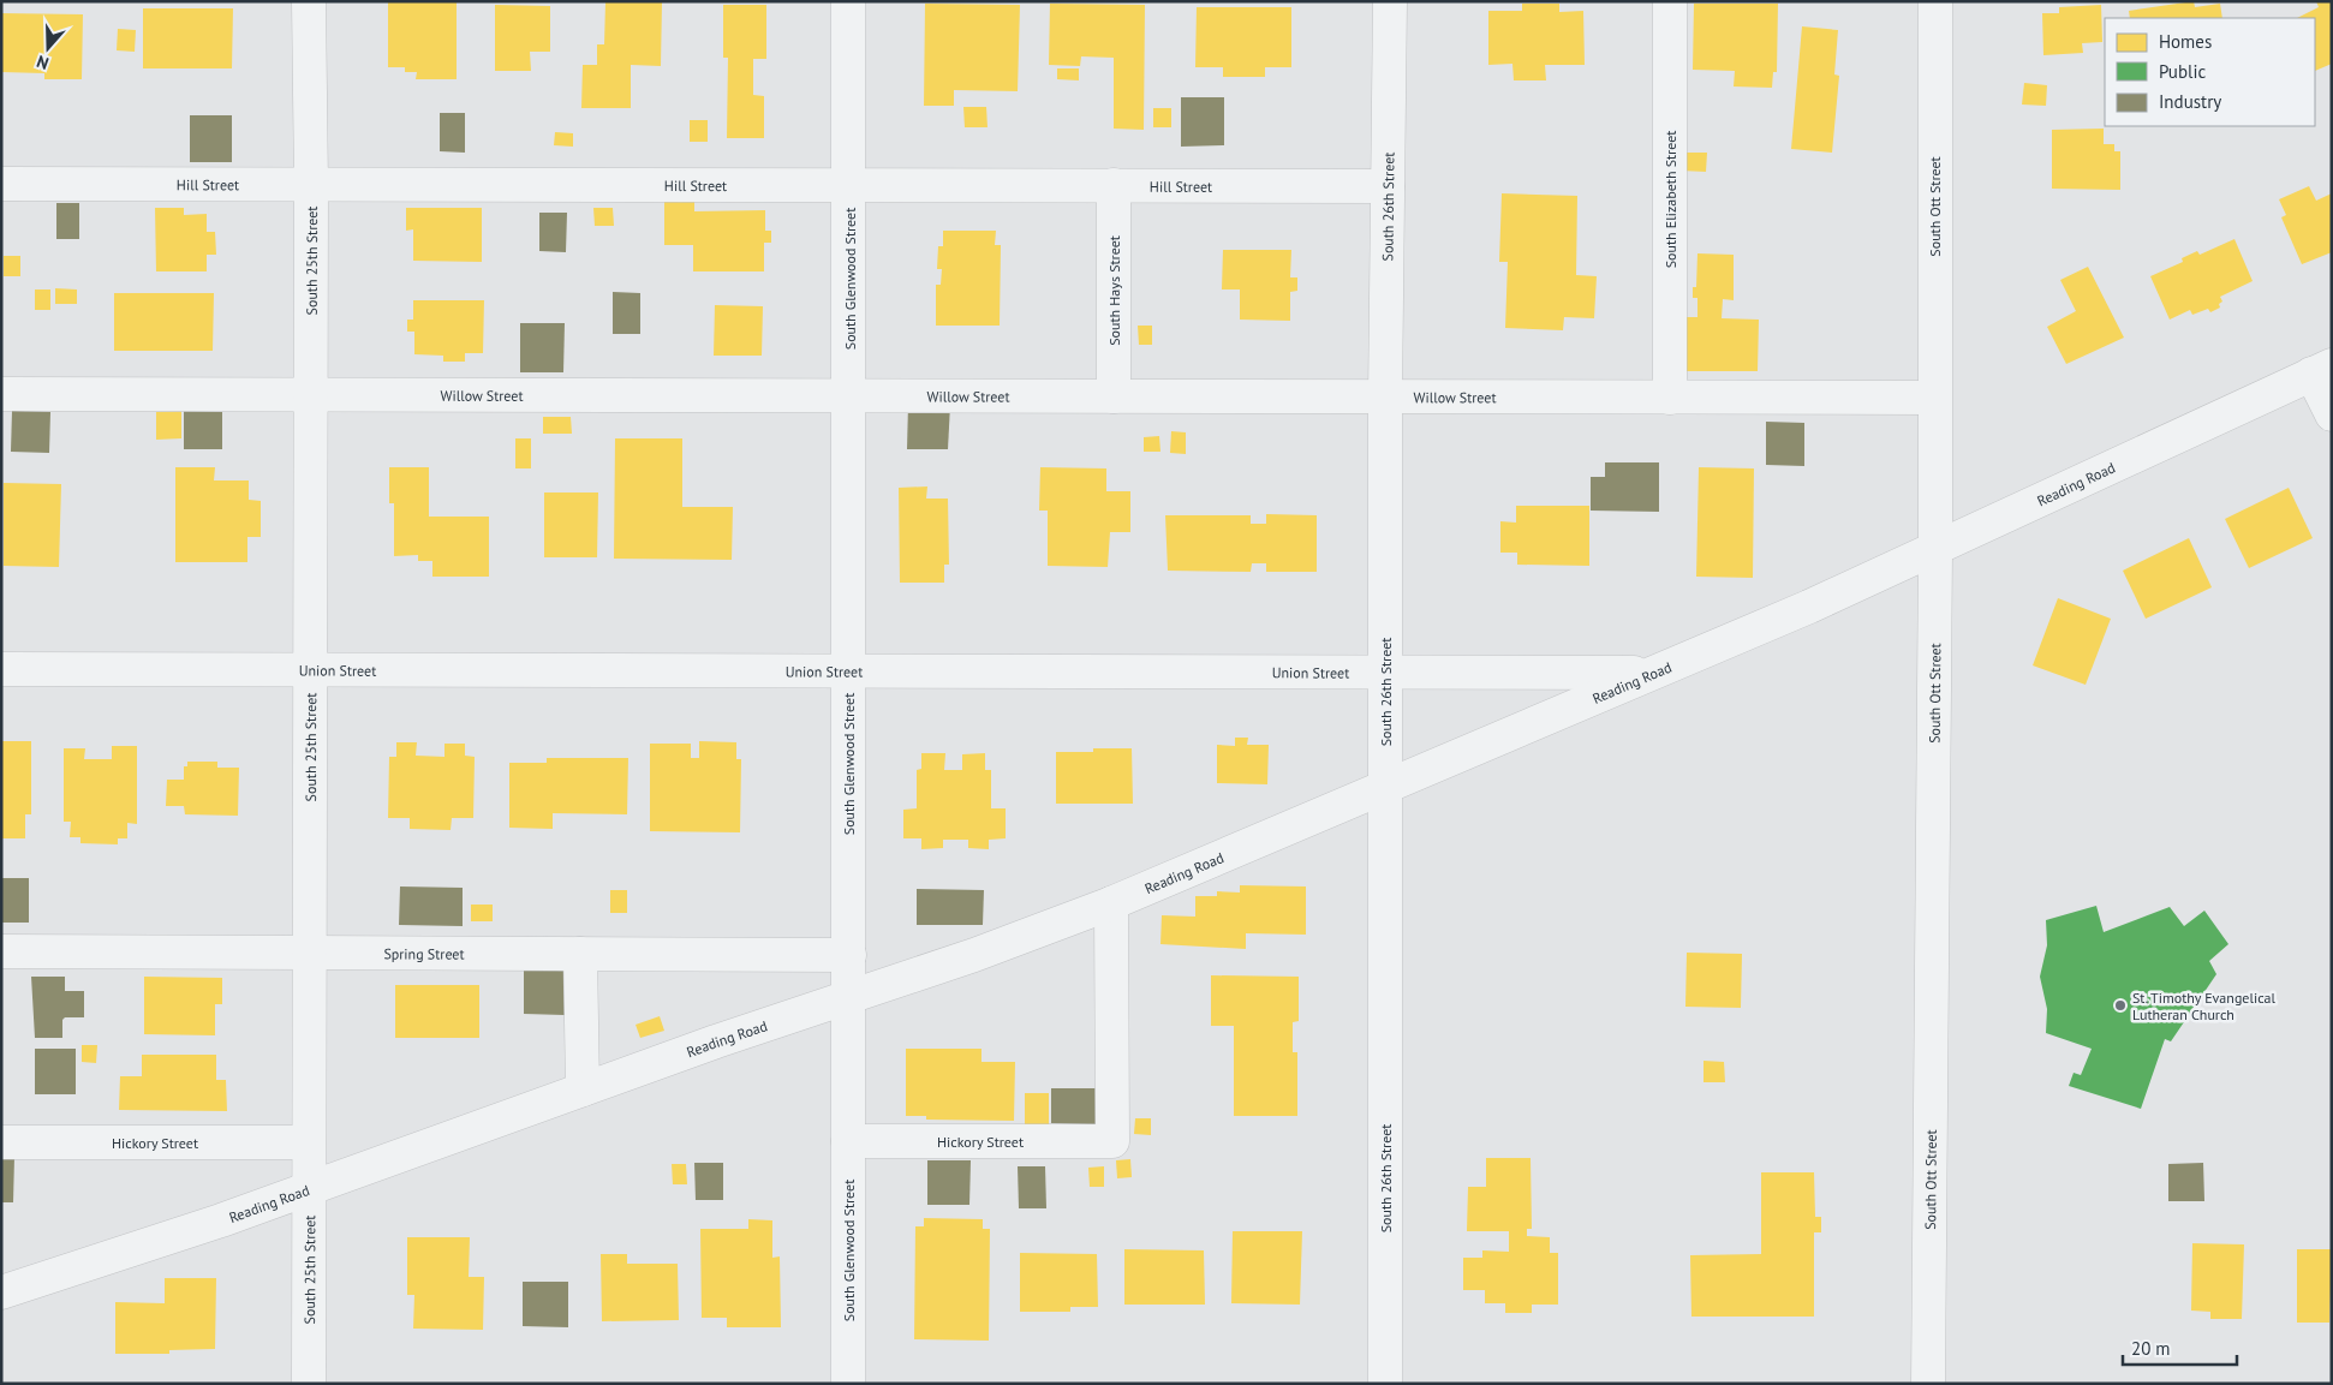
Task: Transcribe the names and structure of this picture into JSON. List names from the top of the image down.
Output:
{
  "streets": {
    "street": [
      "Hill Street",
      "South Elizabeth Street",
      "South 26th Street",
      "South Ott Street",
      "South 25th Street",
      "South Glenwood Street",
      "South Hays Street",
      "Willow Street",
      "Reading Road",
      "Union Street",
      "Spring Street",
      "Hickory Street"
    ]
  },
  "crossings": [
    ["Hill Street", "South 26th Street"],
    ["Hill Street", "South 25th Street"],
    ["Hill Street", "South Glenwood Street"],
    ["Hill Street", "South Hays Street"],
    ["South Elizabeth Street", "Willow Street"],
    ["South 26th Street", "Willow Street"],
    ["South 26th Street", "Reading Road"],
    ["South 26th Street", "Union Street"],
    ["South Ott Street", "Willow Street"],
    ["South Ott Street", "Reading Road"],
    ["South 25th Street", "Willow Street"],
    ["South 25th Street", "Reading Road"],
    ["South 25th Street", "Union Street"],
    ["South 25th Street", "Spring Street"],
    ["South 25th Street", "Hickory Street"],
    ["South Glenwood Street", "Willow Street"],
    ["South Glenwood Street", "Reading Road"],
    ["South Glenwood Street", "Union Street"],
    ["South Glenwood Street", "Spring Street"],
    ["South Glenwood Street", "Hickory Street"],
    ["South Hays Street", "Willow Street"],
    ["Reading Road", "Union Street"],
    ["Reading Road", "Hickory Street"]
  ],
  "places": ["St. Timothy Evangelical Lutheran Church"],
  "legend": ["Homes", "Public", "Industry"],
  "scale_bar": "20 m",
  "north": "bottom"
}
